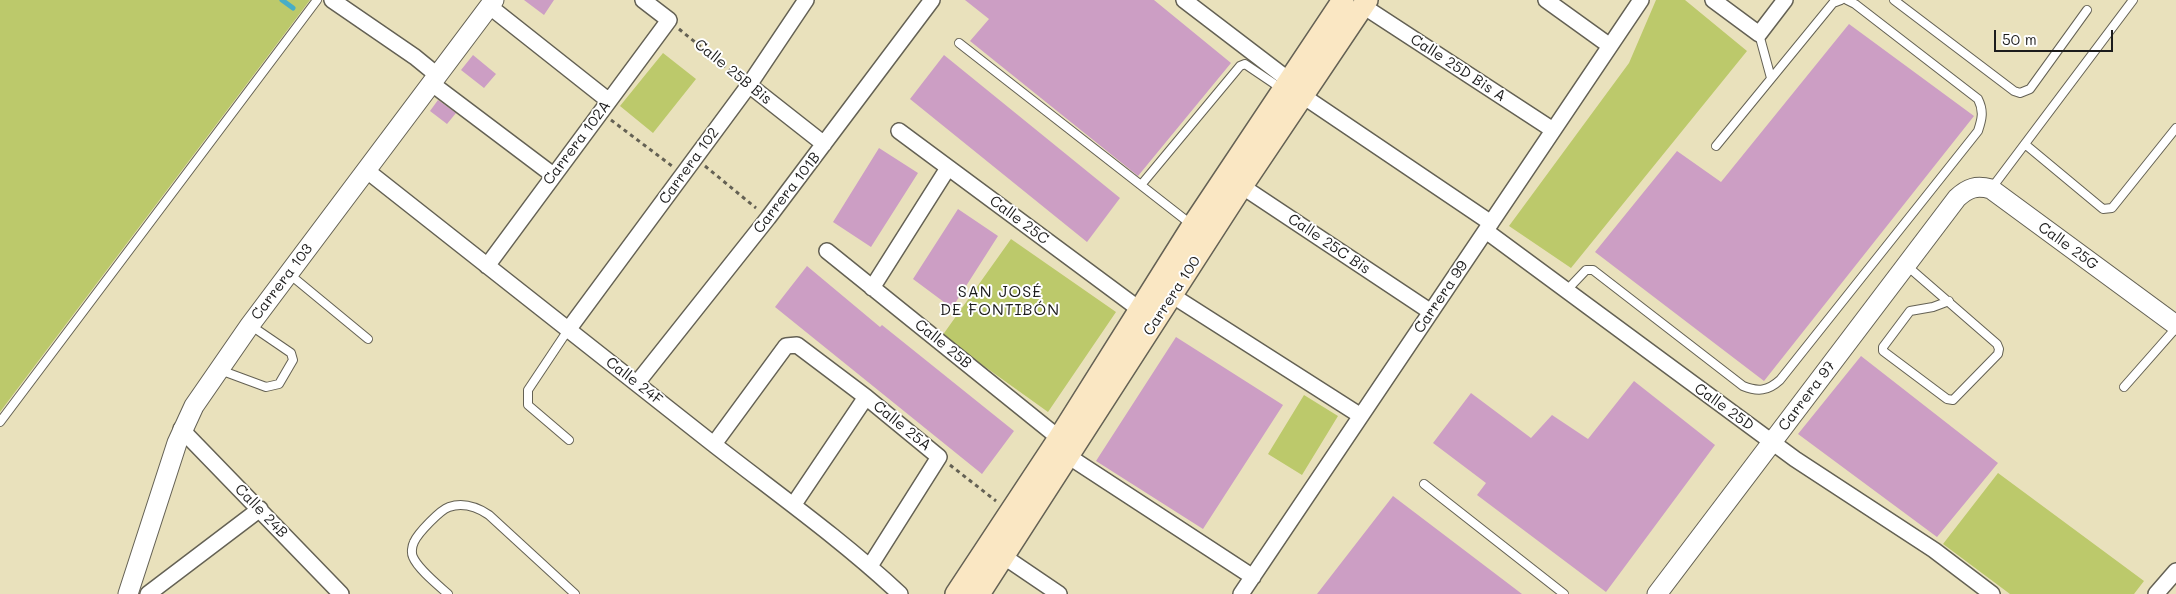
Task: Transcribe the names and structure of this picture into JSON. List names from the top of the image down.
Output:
{
  "streets": {
    "main road": ["Carrera 100"],
    "street": [
      "Calle 25D Bis A",
      "Calle 25B Bis",
      "Carrera 102A",
      "Carrera 102",
      "Carrera 101B",
      "Calle 25C",
      "Calle 25C Bis",
      "Calle 25G",
      "Carrera 103",
      "Carrera 99",
      "Calle 25B",
      "Calle 24F",
      "Carrera 97",
      "Calle 25D",
      "Calle 25A",
      "Calle 24B"
    ]
  },
  "crossings": [
    ["Calle 25D Bis A", "Carrera 100"],
    ["Calle 25D Bis A", "Carrera 99"],
    ["Calle 25B Bis", "Carrera 102A"],
    ["Calle 25B Bis", "Carrera 102"],
    ["Calle 25B Bis", "Carrera 101B"],
    ["Carrera 102A", "Calle 24F"],
    ["Carrera 102", "Calle 24F"],
    ["Carrera 101B", "Calle 24F"],
    ["Calle 25C", "Carrera 100"],
    ["Calle 25C Bis", "Carrera 100"],
    ["Calle 25C Bis", "Carrera 99"],
    ["Calle 25G", "Carrera 97"],
    ["Carrera 103", "Calle 24F"],
    ["Carrera 103", "Calle 24B"],
    ["Carrera 100", "Calle 25B"],
    ["Carrera 100", "Calle 25D"],
    ["Carrera 100", "Calle 25A"],
    ["Carrera 99", "Calle 25D"],
    ["Calle 24F", "Calle 25A"],
    ["Carrera 97", "Calle 25D"]
  ],
  "districts": ["SAN JOSÉ DE FONTIBÓN"],
  "scale_bar": "50 m"
}
